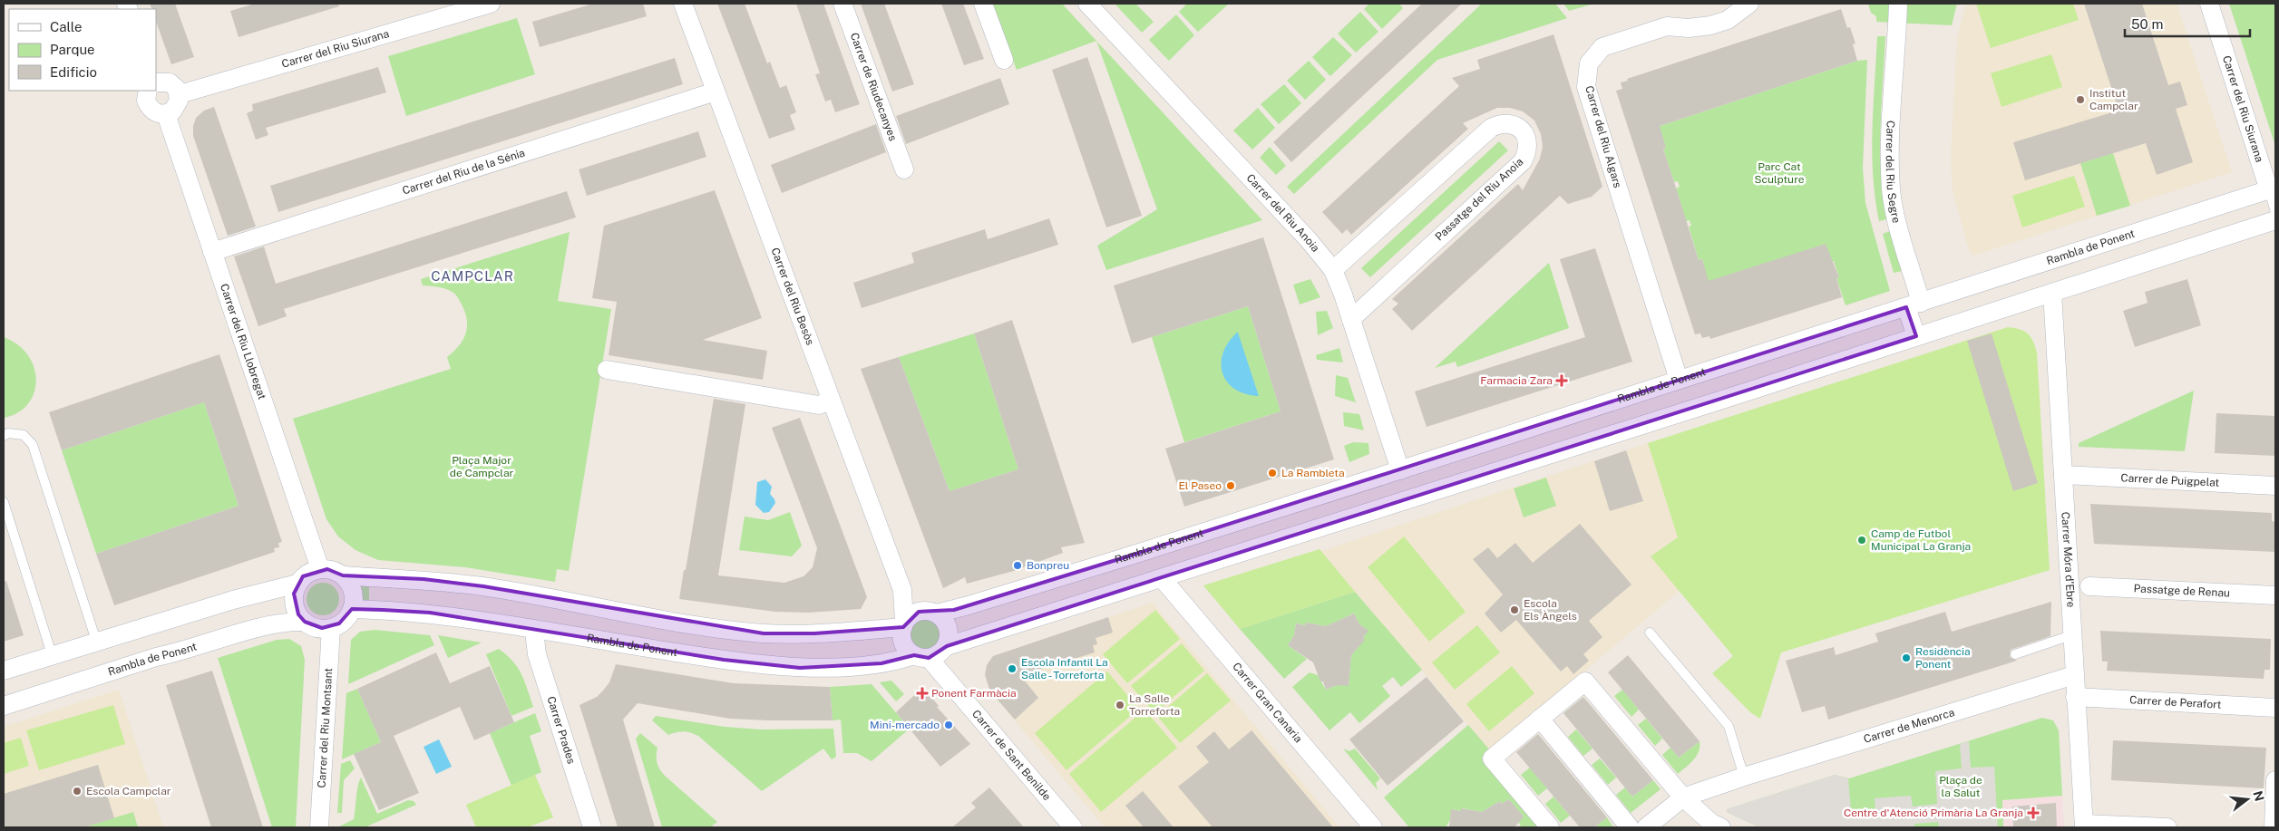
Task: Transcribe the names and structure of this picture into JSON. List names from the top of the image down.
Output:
{
  "streets": {
    "street": [
      "Carrer del Riu Siurana",
      "Carrer de Riudecanyes",
      "Carrer del Riu Algars",
      "Carrer del Riu Segre",
      "Carrer del Riu de la Sénia",
      "Passatge del Riu Anoia",
      "Carrer del Riu Anoia",
      "Rambla de Ponent",
      "Carrer del Riu Besòs",
      "Carrer del Riu Llobregat",
      "Carrer de Puigpelat",
      "Carrer Móra d'Ebre",
      "Passatge de Renau",
      "Carrer de Perafort",
      "Carrer Gran Canaria",
      "Carrer de Menorca",
      "Carrer del Riu Montsant",
      "Carrer Prades",
      "Carrer de Sant Benilde"
    ]
  },
  "crossings": [
    ["Carrer del Riu Siurana", "Rambla de Ponent"],
    ["Carrer del Riu Algars", "Rambla de Ponent"],
    ["Carrer del Riu Segre", "Rambla de Ponent"],
    ["Carrer del Riu de la Sénia", "Carrer del Riu Besòs"],
    ["Carrer del Riu de la Sénia", "Carrer del Riu Llobregat"],
    ["Passatge del Riu Anoia", "Carrer del Riu Anoia"],
    ["Carrer del Riu Anoia", "Rambla de Ponent"],
    ["Rambla de Ponent", "Carrer del Riu Besòs"],
    ["Rambla de Ponent", "Carrer del Riu Llobregat"],
    ["Rambla de Ponent", "Carrer Móra d'Ebre"],
    ["Rambla de Ponent", "Carrer Gran Canaria"],
    ["Rambla de Ponent", "Carrer del Riu Montsant"],
    ["Rambla de Ponent", "Carrer Prades"],
    ["Rambla de Ponent", "Carrer de Sant Benilde"],
    ["Carrer del Riu Besòs", "Carrer de Sant Benilde"],
    ["Carrer del Riu Llobregat", "Carrer del Riu Montsant"],
    ["Carrer de Puigpelat", "Carrer Móra d'Ebre"],
    ["Carrer Móra d'Ebre", "Carrer de Perafort"],
    ["Carrer Móra d'Ebre", "Carrer de Menorca"]
  ],
  "districts": ["CAMPCLAR"],
  "parks": ["Parc Cat Sculpture", "Plaça Major de Campclar", "Plaça de la Salut"],
  "places": {
    "other": [
      "Institut Campclar",
      "La Rambleta",
      "El Paseo",
      "Camp de Futbol Municipal La Granja",
      "Bonpreu",
      "Escola Els Àngels",
      "Residència Ponent",
      "Escola Infantil La Salle - Torreforta",
      "La Salle Torreforta",
      "Mini-mercado",
      "Escola Campclar"
    ],
    "health": ["Farmacia Zara", "Ponent Farmàcia", "Centre d'Atenció Primària La Granja"]
  },
  "legend": ["Calle", "Parque", "Edificio"],
  "scale_bar": "50 m",
  "north": "right"
}
